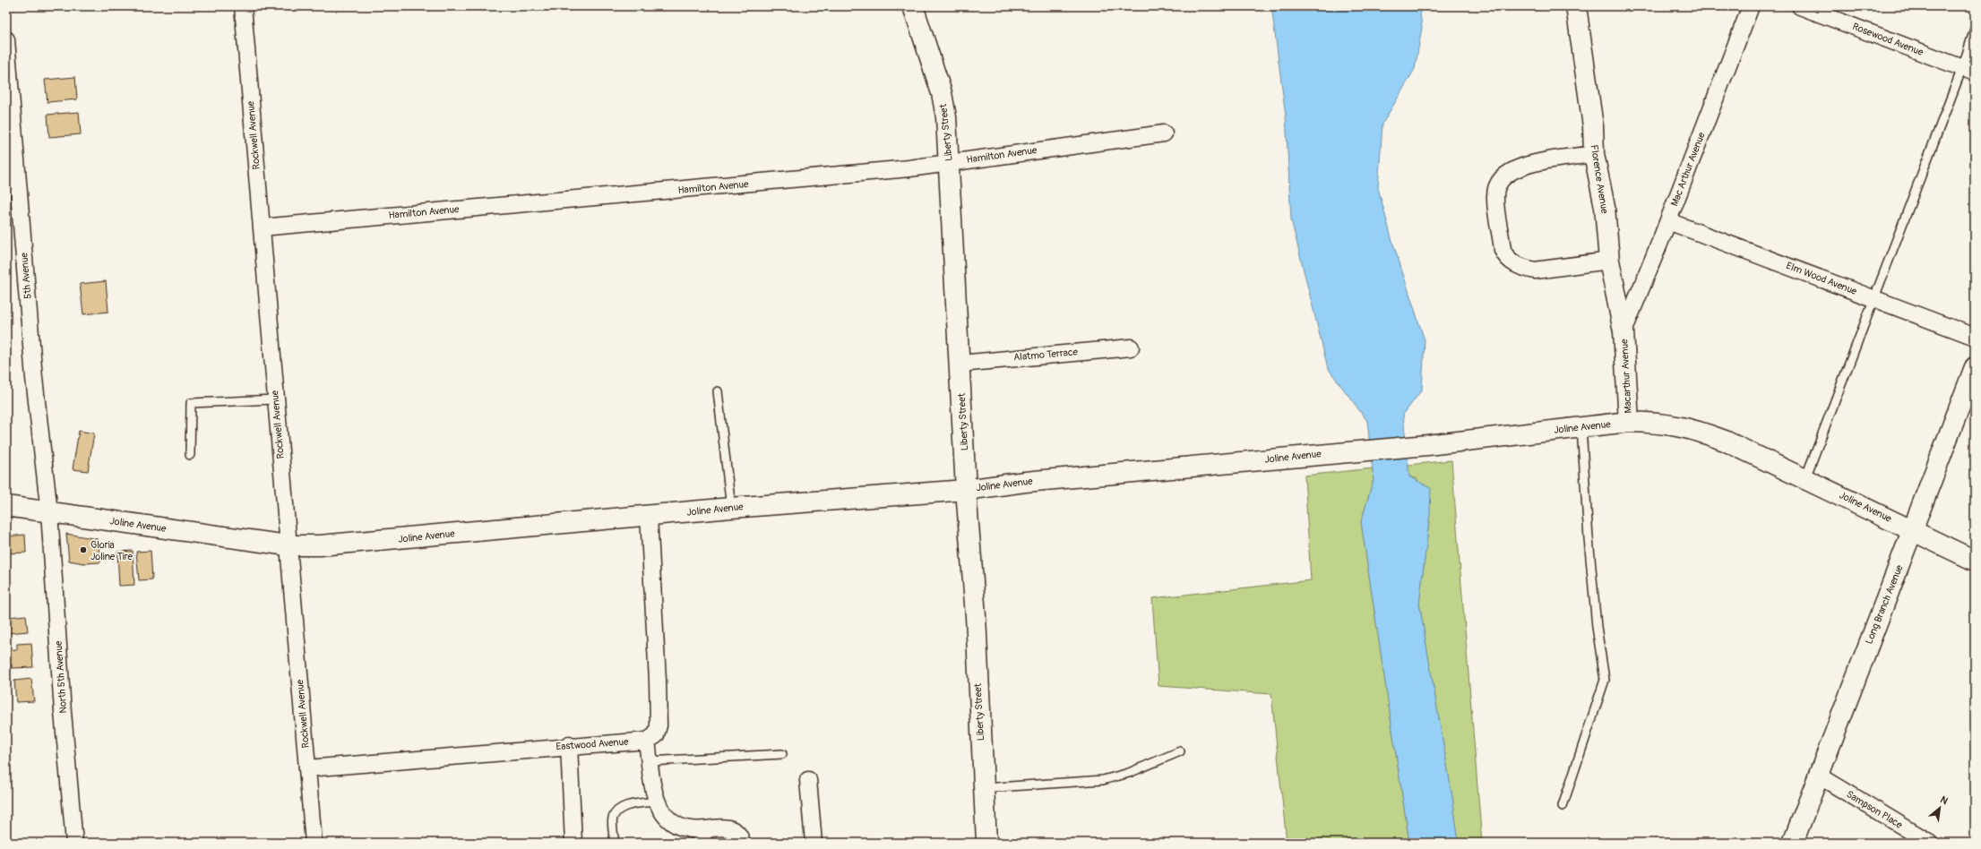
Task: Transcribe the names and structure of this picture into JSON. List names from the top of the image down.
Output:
{
  "streets": {
    "main road": [
      "Liberty Street",
      "Florence Avenue",
      "Macarthur Avenue",
      "Joline Avenue",
      "Long Branch Avenue"
    ],
    "street": [
      "Rosewood Avenue",
      "Rockwell Avenue",
      "Hamilton Avenue",
      "Mac Arthur Avenue",
      "5th Avenue",
      "Elm Wood Avenue",
      "Alatmo Terrace",
      "North 5th Avenue",
      "Eastwood Avenue",
      "Sampson Place"
    ]
  },
  "crossings": [
    ["Liberty Street", "Hamilton Avenue"],
    ["Liberty Street", "Alatmo Terrace"],
    ["Liberty Street", "Joline Avenue"],
    ["Rockwell Avenue", "Hamilton Avenue"],
    ["Rockwell Avenue", "Joline Avenue"],
    ["Rockwell Avenue", "Eastwood Avenue"],
    ["Mac Arthur Avenue", "Florence Avenue"],
    ["Mac Arthur Avenue", "Elm Wood Avenue"],
    ["Mac Arthur Avenue", "Macarthur Avenue"],
    ["Florence Avenue", "Macarthur Avenue"],
    ["5th Avenue", "Joline Avenue"],
    ["5th Avenue", "North 5th Avenue"],
    ["Macarthur Avenue", "Joline Avenue"],
    ["Joline Avenue", "Long Branch Avenue"],
    ["Joline Avenue", "North 5th Avenue"],
    ["Long Branch Avenue", "Sampson Place"]
  ],
  "places": ["Gloria Joline Tire"],
  "north": "top right"
}
